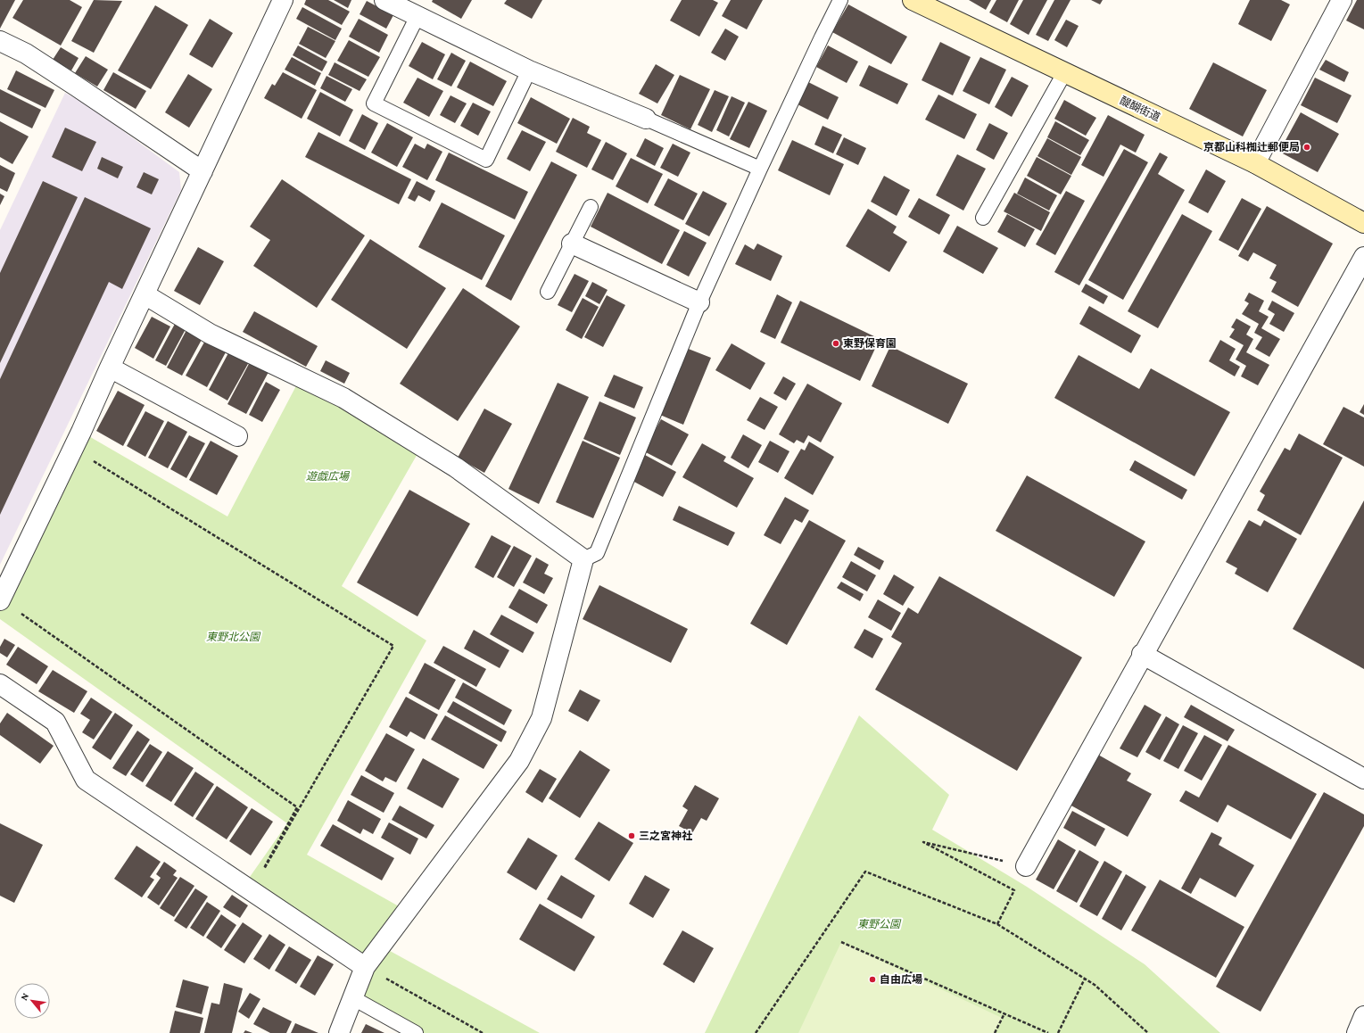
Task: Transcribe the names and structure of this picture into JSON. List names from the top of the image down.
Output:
{
  "streets": {
    "main road": ["醍醐街道"]
  },
  "parks": ["遊戯広場", "東野北公園", "東野公園"],
  "places": [
    "京都山科椥辻郵便局",
    "東野保育園",
    "三之宮神社",
    "自由広場"
  ],
  "north": "top left"
}
